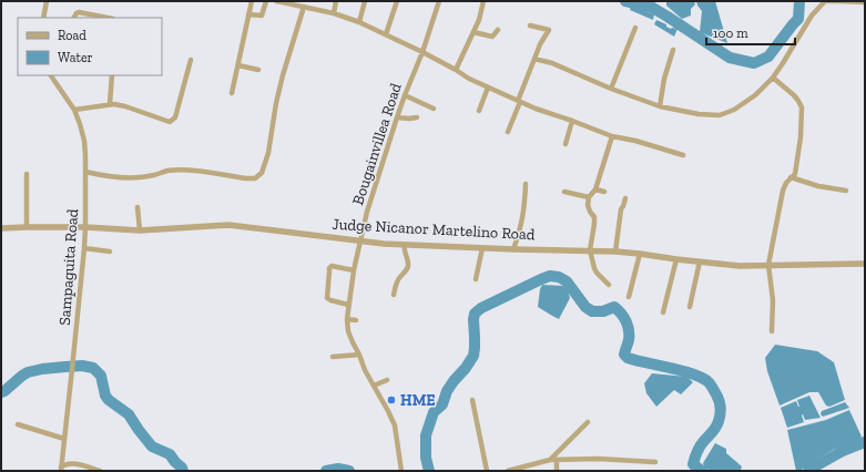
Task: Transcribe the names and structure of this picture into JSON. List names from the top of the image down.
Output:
{
  "streets": {
    "street": ["Bougainvillea Road", "Judge Nicanor Martelino Road", "Sampaguita Road"]
  },
  "crossings": [
    ["Bougainvillea Road", "Judge Nicanor Martelino Road"],
    ["Judge Nicanor Martelino Road", "Sampaguita Road"]
  ],
  "places": ["HME"],
  "legend": ["Road", "Water"],
  "scale_bar": "100 m"
}
